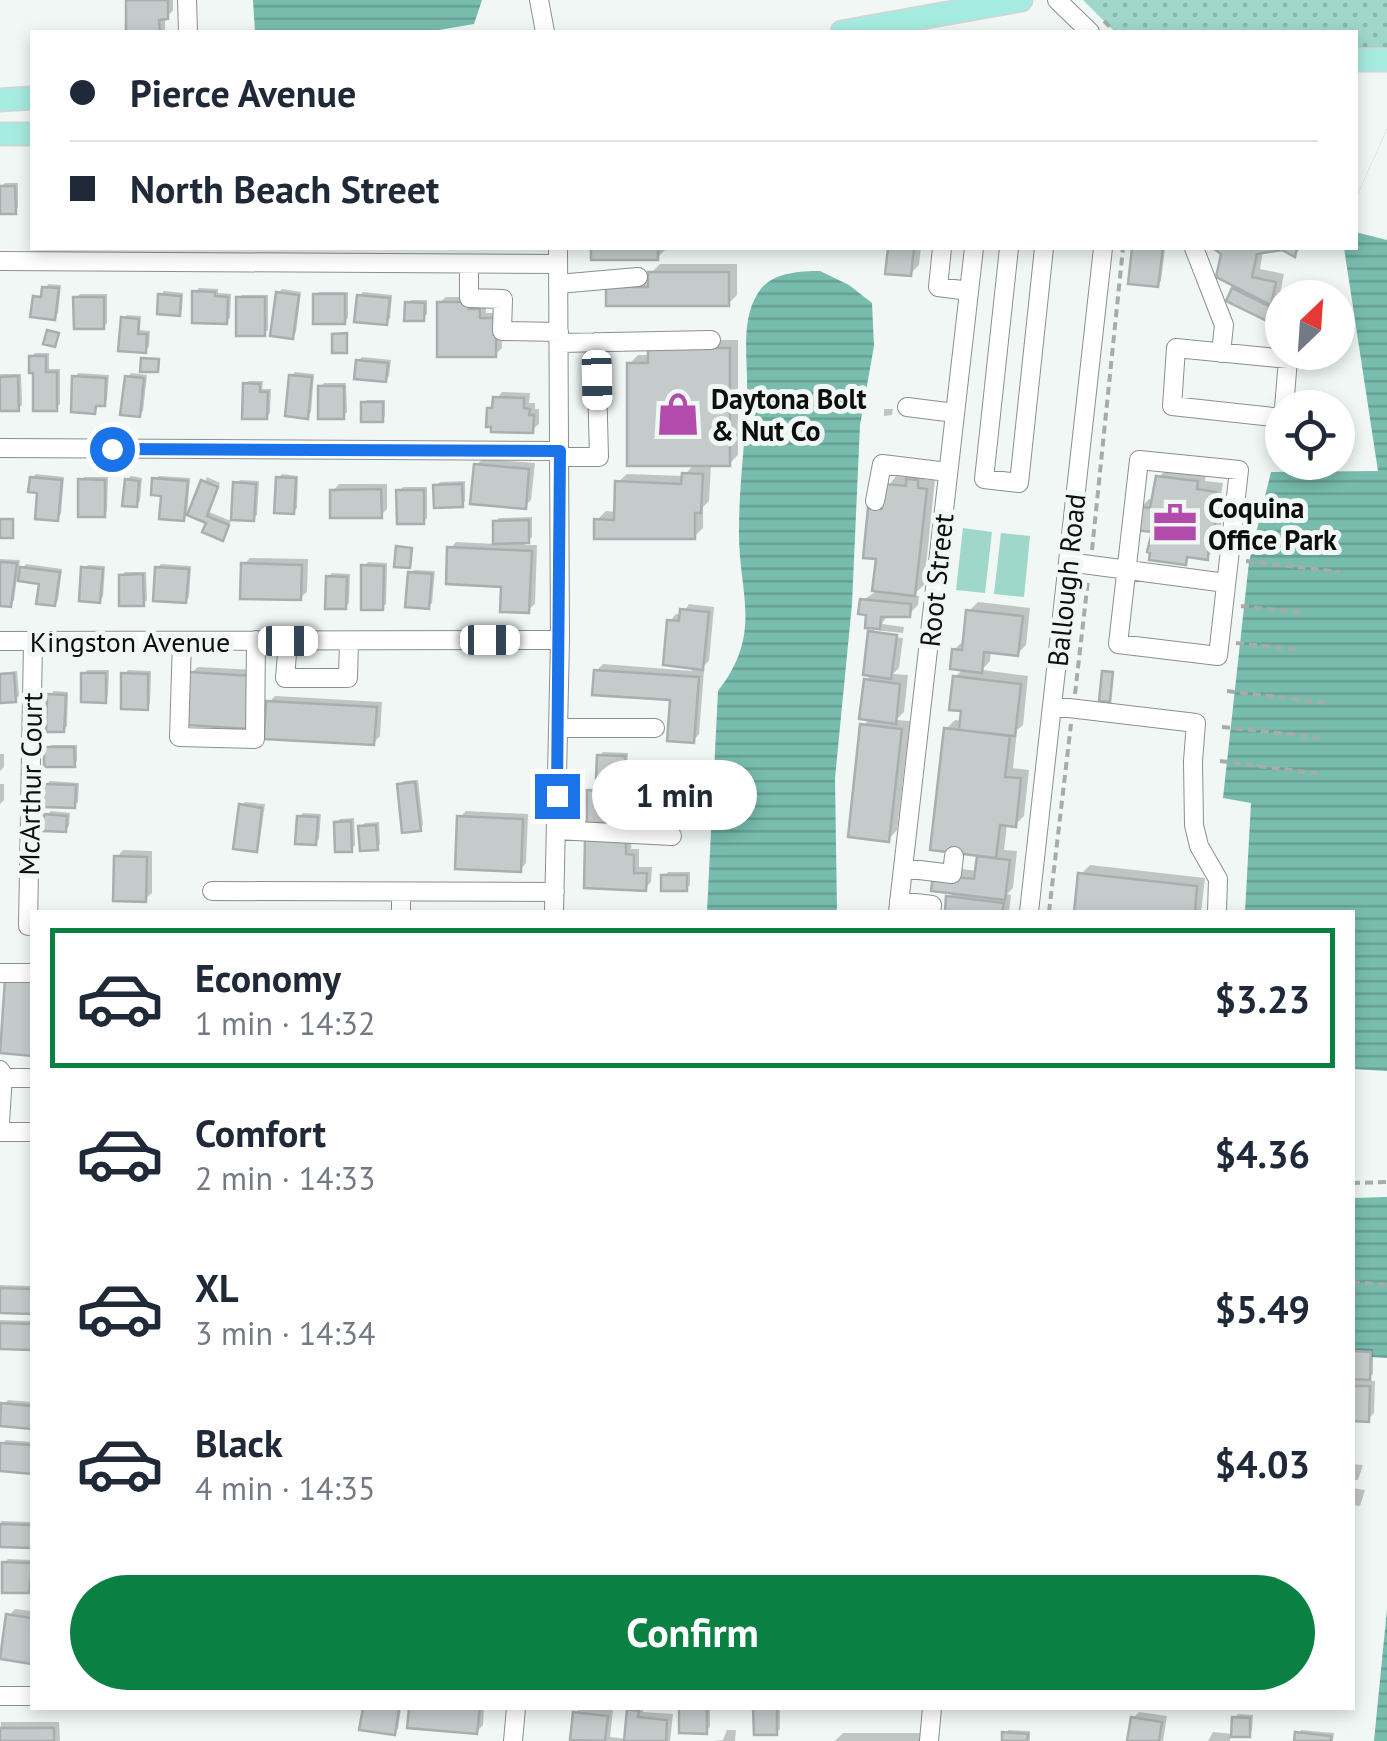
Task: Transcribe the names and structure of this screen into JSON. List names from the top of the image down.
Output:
{
  "streets": {
    "street": [
      "Root Street",
      "Ballough Road",
      "Kingston Avenue",
      "McArthur Court"
    ]
  },
  "crossings": [
    ["Kingston Avenue", "McArthur Court"]
  ],
  "places": {
    "shop": ["Daytona Bolt & Nut Co"],
    "office": ["Coquina Office Park"]
  },
  "north": "top right",
  "page": {
    "banner": ["Pierce Avenue", "North Beach Street"],
    "bubble": "1 min",
    "list": [
      {
        "name": "Economy",
        "note": "1 min · 14:32",
        "value": "$3.23"
      },
      {
        "name": "Comfort",
        "note": "2 min · 14:33",
        "value": "$4.36"
      },
      {
        "name": "XL",
        "note": "3 min · 14:34",
        "value": "$5.49"
      },
      {
        "name": "Black",
        "note": "4 min · 14:35",
        "value": "$4.03"
      }
    ],
    "buttons": "Confirm"
  }
}
